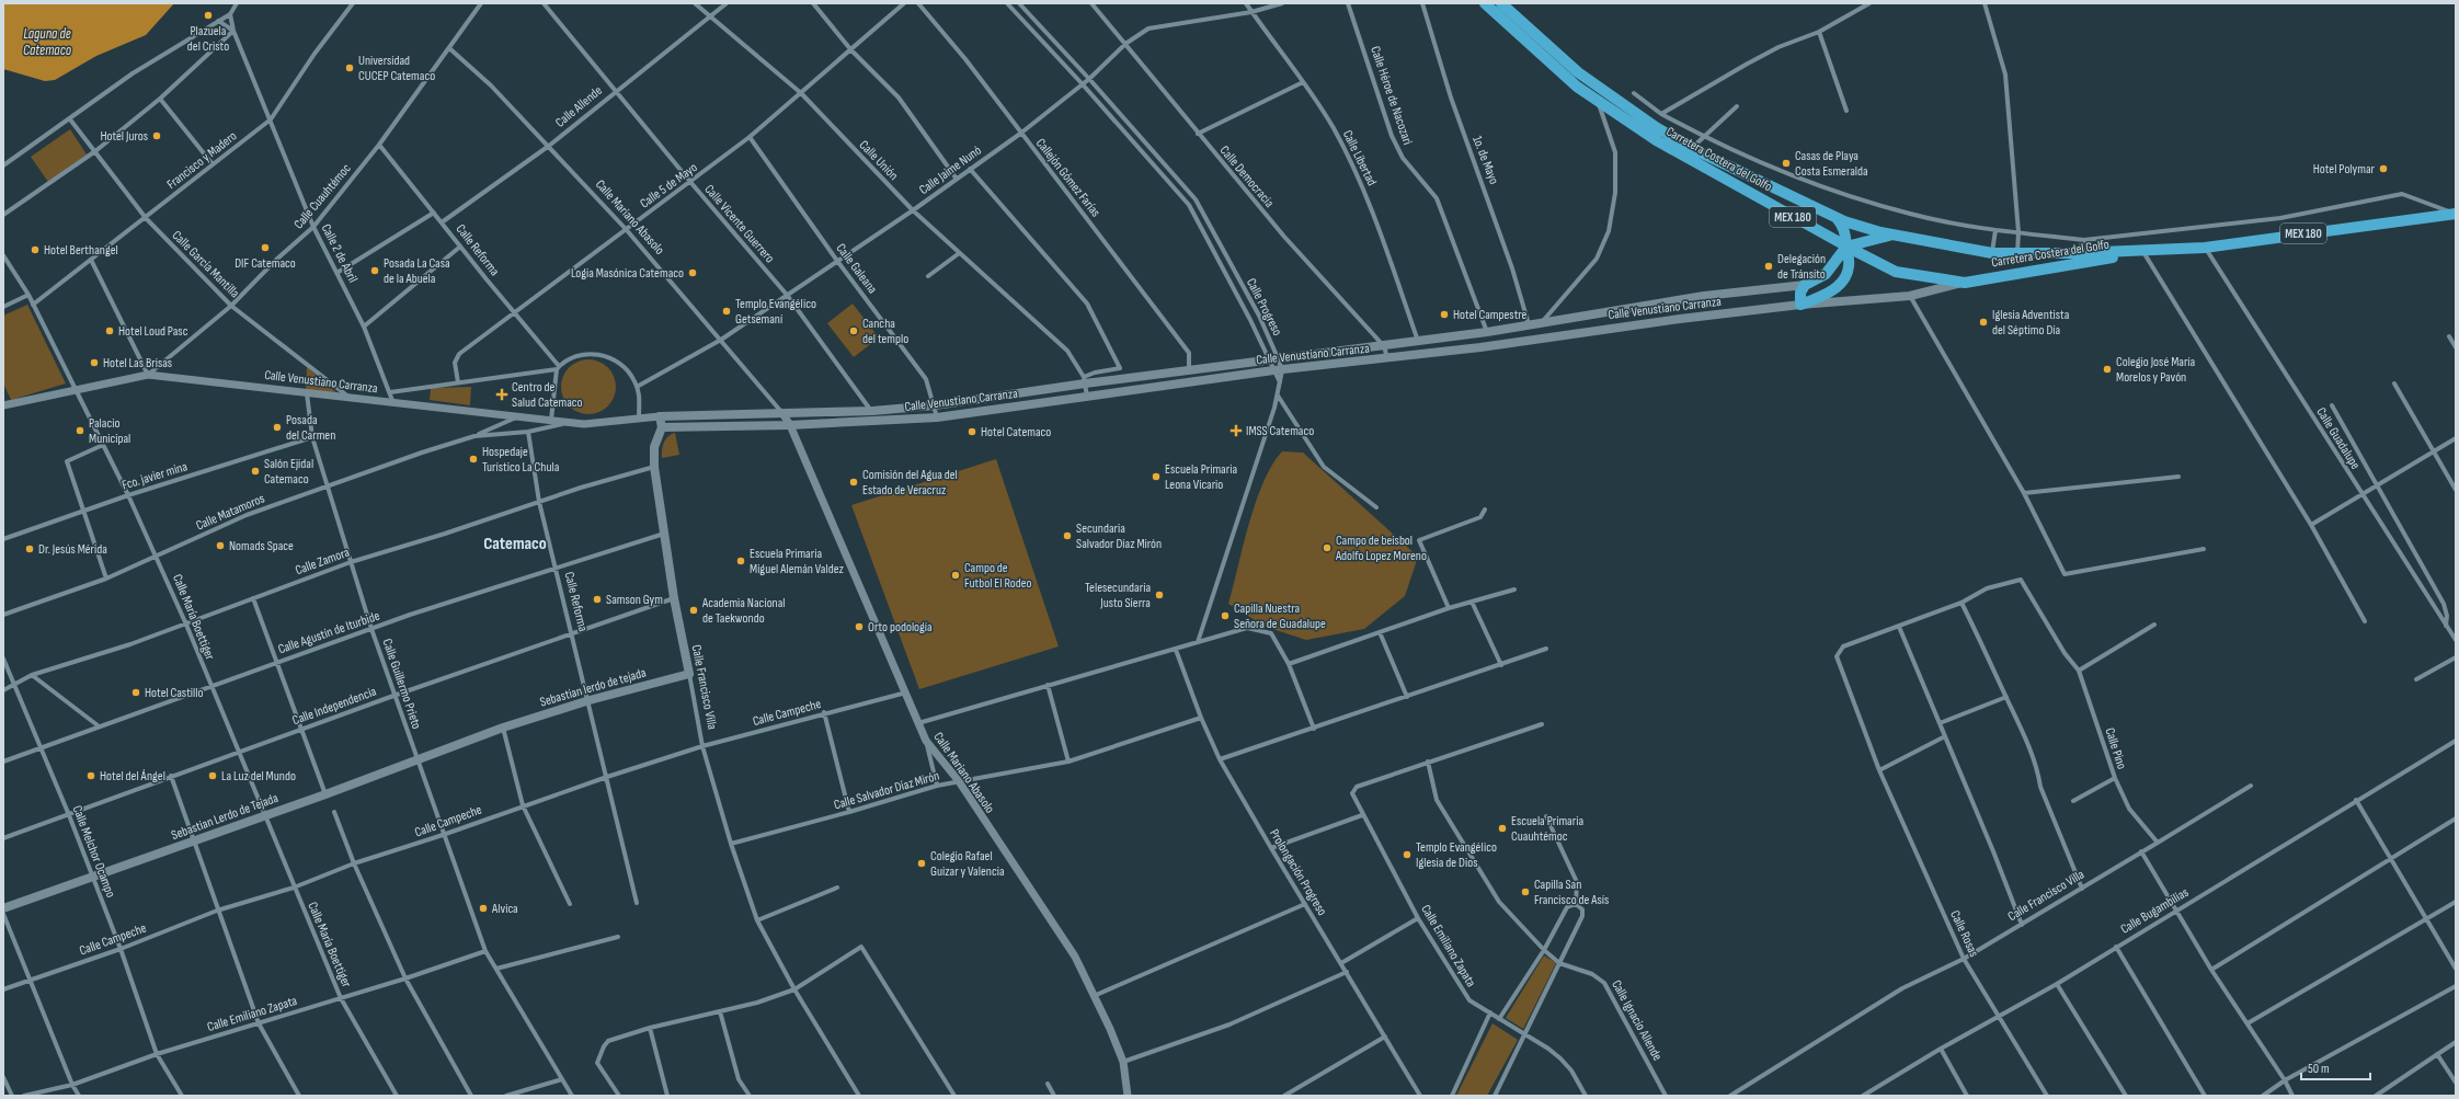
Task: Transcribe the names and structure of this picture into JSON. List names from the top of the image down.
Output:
{
  "streets": {
    "main road": [
      "Carretera Costera del Golfo",
      "MEX 180",
      "Calle Venustiano Carranza",
      "Sebastian lerdo de tejada",
      "Calle Francisco Villa",
      "Sebastian Lerdo de Tejada"
    ],
    "street": [
      "Calle Héroe de Nacozari",
      "Calle Allende",
      "Calle Libertad",
      "Francisco y Madero",
      "Calle Unión",
      "1o. de Mayo",
      "Calle Jaime Nunó",
      "Calle Democracia",
      "Callejón Gómez Farías",
      "Calle 5 de Mayo",
      "Calle Cuauhtémoc",
      "Calle Mariano Abasolo",
      "Calle Vicente Guerrero",
      "Calle Reforma",
      "Calle 2 de Abril",
      "Calle García Mantilla",
      "Calle Galeana",
      "Calle Progreso",
      "Calle Guadalupe",
      "Fco. javier mina",
      "Calle Matamoros",
      "Calle Zamora",
      "Calle María Boettiger",
      "Calle Agustín de Iturbide",
      "Calle Guillermo Prieto",
      "Calle Independencia",
      "Calle Campeche",
      "Calle Pino",
      "Calle Salvador Díaz Mirón",
      "Calle Melchor Ocampo",
      "Prolongación Progreso",
      "Calle Bugambilias",
      "Calle Rosas",
      "Calle Emiliano Zapata",
      "Calle Ignacio Allende"
    ]
  },
  "crossings": [
    ["Calle Héroe de Nacozari", "Calle Venustiano Carranza"],
    ["Calle Allende", "Calle Unión"],
    ["Calle Allende", "Calle Mariano Abasolo"],
    ["Calle Allende", "Calle Vicente Guerrero"],
    ["Calle Allende", "Calle Reforma"],
    ["Calle Libertad", "Calle Jaime Nunó"],
    ["Calle Libertad", "Calle Venustiano Carranza"],
    ["Carretera Costera del Golfo", "Calle Venustiano Carranza"],
    ["Carretera Costera del Golfo", "Calle Guadalupe"],
    ["Francisco y Madero", "Calle 2 de Abril"],
    ["Francisco y Madero", "Calle García Mantilla"],
    ["Francisco y Madero", "Calle María Boettiger"],
    ["Calle Unión", "Calle Jaime Nunó"],
    ["Calle Unión", "Calle 5 de Mayo"],
    ["Calle Unión", "Calle Venustiano Carranza"],
    ["1o. de Mayo", "Calle Venustiano Carranza"],
    ["Calle Jaime Nunó", "Calle Democracia"],
    ["Calle Jaime Nunó", "Callejón Gómez Farías"],
    ["Calle Jaime Nunó", "Calle Mariano Abasolo"],
    ["Calle Jaime Nunó", "Calle Vicente Guerrero"],
    ["Calle Jaime Nunó", "Calle Reforma"],
    ["Calle Jaime Nunó", "Calle Galeana"],
    ["Calle Jaime Nunó", "Calle Progreso"],
    ["Calle Jaime Nunó", "Calle Venustiano Carranza"],
    ["Calle Jaime Nunó", "Calle Matamoros"],
    ["Calle Democracia", "Calle Venustiano Carranza"],
    ["Callejón Gómez Farías", "Calle Venustiano Carranza"],
    ["Calle 5 de Mayo", "Calle Mariano Abasolo"],
    ["Calle 5 de Mayo", "Calle Vicente Guerrero"],
    ["Calle 5 de Mayo", "Calle Reforma"],
    ["Calle 5 de Mayo", "Calle Galeana"],
    ["Calle Cuauhtémoc", "Calle Mariano Abasolo"],
    ["Calle Cuauhtémoc", "Calle Reforma"],
    ["Calle Cuauhtémoc", "Calle 2 de Abril"],
    ["Calle Cuauhtémoc", "Calle García Mantilla"],
    ["Calle Cuauhtémoc", "Calle Venustiano Carranza"],
    ["Calle Mariano Abasolo", "Calle Venustiano Carranza"],
    ["Calle Mariano Abasolo", "Calle Campeche"],
    ["Calle Mariano Abasolo", "Calle Salvador Díaz Mirón"],
    ["Calle Vicente Guerrero", "Calle Venustiano Carranza"],
    ["Calle Reforma", "Calle Venustiano Carranza"],
    ["Calle Reforma", "Calle Matamoros"],
    ["Calle Reforma", "Calle Zamora"],
    ["Calle Reforma", "Calle Agustín de Iturbide"],
    ["Calle Reforma", "Sebastian lerdo de tejada"],
    ["Calle Reforma", "Calle Independencia"],
    ["Calle Reforma", "Calle Campeche"],
    ["Calle 2 de Abril", "Calle Venustiano Carranza"],
    ["Calle García Mantilla", "Calle Venustiano Carranza"],
    ["Calle Galeana", "Calle Venustiano Carranza"],
    ["Calle Progreso", "Calle Venustiano Carranza"],
    ["Calle Venustiano Carranza", "Calle Matamoros"],
    ["Calle Venustiano Carranza", "Calle María Boettiger"],
    ["Calle Venustiano Carranza", "Calle Guillermo Prieto"],
    ["Calle Venustiano Carranza", "Calle Francisco Villa"],
    ["Fco. javier mina", "Calle María Boettiger"],
    ["Fco. javier mina", "Calle Guillermo Prieto"],
    ["Calle Matamoros", "Calle María Boettiger"],
    ["Calle Matamoros", "Calle Guillermo Prieto"],
    ["Calle Zamora", "Calle María Boettiger"],
    ["Calle Zamora", "Calle Guillermo Prieto"],
    ["Calle Zamora", "Calle Francisco Villa"],
    ["Calle Zamora", "Calle Melchor Ocampo"],
    ["Calle María Boettiger", "Calle Agustín de Iturbide"],
    ["Calle María Boettiger", "Calle Independencia"],
    ["Calle María Boettiger", "Calle Campeche"],
    ["Calle María Boettiger", "Sebastian Lerdo de Tejada"],
    ["Calle María Boettiger", "Calle Emiliano Zapata"],
    ["Calle Agustín de Iturbide", "Calle Guillermo Prieto"],
    ["Calle Agustín de Iturbide", "Calle Francisco Villa"],
    ["Calle Agustín de Iturbide", "Calle Melchor Ocampo"],
    ["Calle Guillermo Prieto", "Calle Independencia"],
    ["Calle Guillermo Prieto", "Calle Campeche"],
    ["Calle Guillermo Prieto", "Sebastian Lerdo de Tejada"],
    ["Calle Guillermo Prieto", "Calle Emiliano Zapata"],
    ["Sebastian lerdo de tejada", "Calle Francisco Villa"],
    ["Sebastian lerdo de tejada", "Sebastian Lerdo de Tejada"],
    ["Calle Francisco Villa", "Calle Independencia"],
    ["Calle Francisco Villa", "Calle Campeche"],
    ["Calle Francisco Villa", "Calle Salvador Díaz Mirón"],
    ["Calle Francisco Villa", "Calle Rosas"],
    ["Calle Independencia", "Calle Melchor Ocampo"],
    ["Calle Campeche", "Calle Melchor Ocampo"],
    ["Calle Salvador Díaz Mirón", "Prolongación Progreso"],
    ["Sebastian Lerdo de Tejada", "Calle Melchor Ocampo"],
    ["Calle Melchor Ocampo", "Calle Emiliano Zapata"],
    ["Calle Bugambilias", "Calle Rosas"],
    ["Calle Emiliano Zapata", "Calle Ignacio Allende"]
  ],
  "districts": ["Catemaco"],
  "water": ["Laguna de Catemaco"],
  "places": {
    "other": [
      "Plazuela del Cristo",
      "Universidad CUCEP Catemaco",
      "Hotel Juros",
      "Casas de Playa Costa Esmeralda",
      "Hotel Polymar",
      "DIF Catemaco",
      "Hotel Berthangel",
      "Delegación de Tránsito",
      "Posada La Casa de la Abuela",
      "Logia Masónica Catemaco",
      "Templo Evangélico Getsemaní",
      "Hotel Campestre",
      "Iglesia Adventista del Séptimo Día",
      "Hotel Loud Pasc",
      "Cancha del templo",
      "Hotel Las Brisas",
      "Colegio José María Morelos y Pavón",
      "Posada del Carmen",
      "Palacio Municipal",
      "Hotel Catemaco",
      "Hospedaje Turístico La Chula",
      "Salón Ejidal Catemaco",
      "Escuela Primaria Leona Vicario",
      "Comisión del Agua del Estado de Veracruz",
      "Secundaria Salvador Díaz Mirón",
      "Nomads Space",
      "Campo de beisbol Adolfo Lopez Moreno",
      "Dr. Jesús Mérida",
      "Escuela Primaria Miguel Alemán Valdez",
      "Campo de Futbol El Rodeo",
      "Telesecundaria Justo Sierra",
      "Samson Gym",
      "Academia Nacional de Taekwondo",
      "Capilla Nuestra Señora de Guadalupe",
      "Orto podología",
      "Hotel Castillo",
      "Hotel del Ángel",
      "La Luz del Mundo",
      "Escuela Primaria Cuauhtémoc",
      "Templo Evangélico Iglesia de Dios",
      "Colegio Rafael Guizar y Valencia",
      "Capilla San Francisco de Asís",
      "Alvica"
    ],
    "health": ["Centro de Salud Catemaco", "IMSS Catemaco"]
  },
  "scale_bar": "50 m"
}
